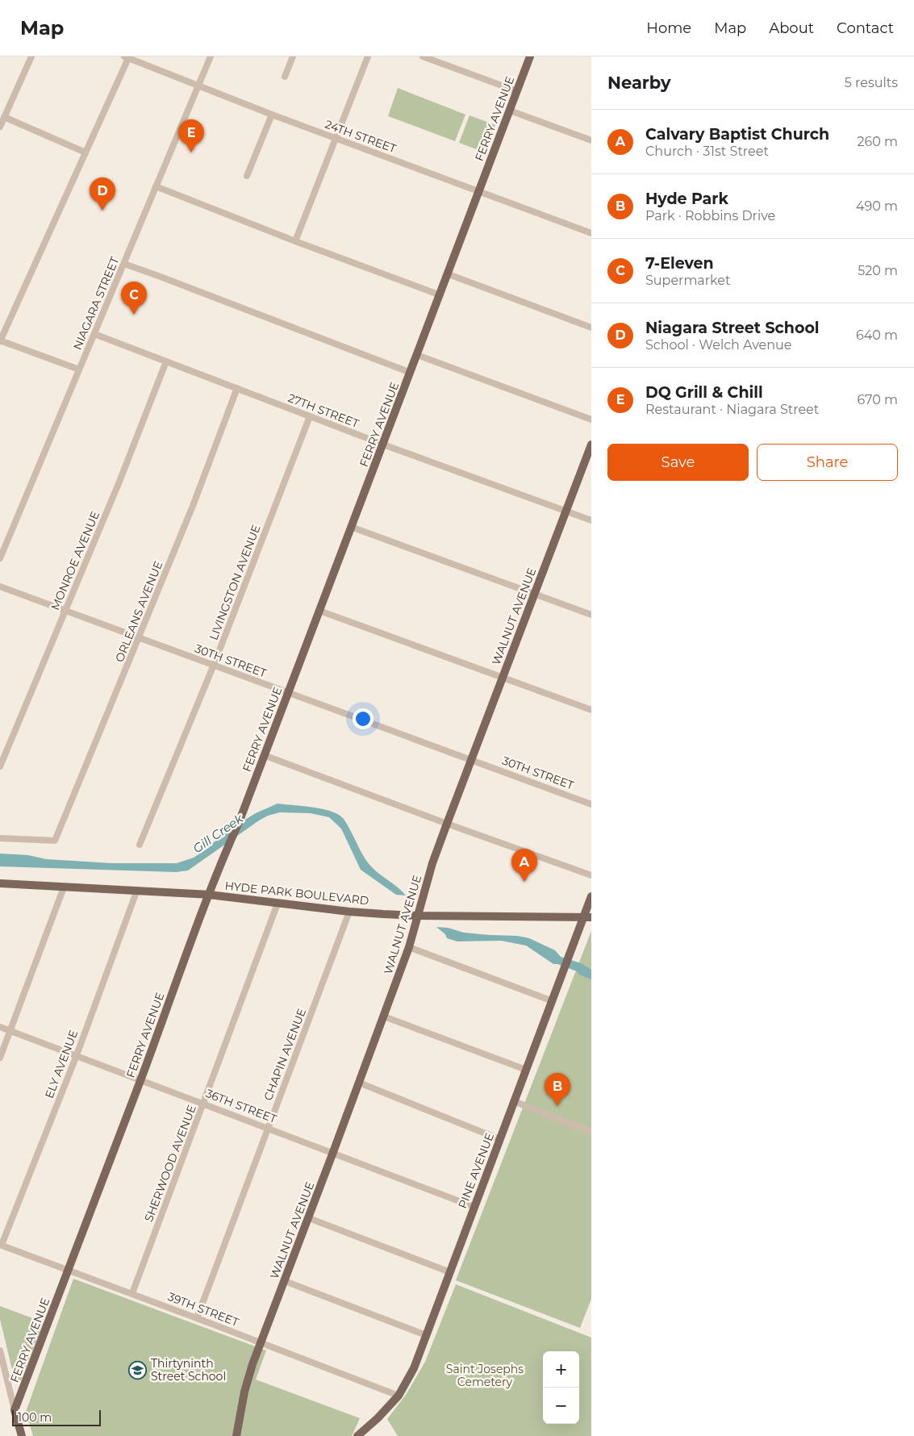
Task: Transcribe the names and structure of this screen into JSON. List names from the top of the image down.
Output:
{
  "streets": {
    "main road": [
      "FERRY AVENUE",
      "WALNUT AVENUE",
      "HYDE PARK BOULEVARD",
      "PINE AVENUE"
    ],
    "street": [
      "24TH STREET",
      "NIAGARA STREET",
      "27TH STREET",
      "MONROE AVENUE",
      "LIVINGSTON AVENUE",
      "ORLEANS AVENUE",
      "30TH STREET",
      "CHAPIN AVENUE",
      "ELY AVENUE",
      "36TH STREET",
      "SHERWOOD AVENUE",
      "39TH STREET"
    ]
  },
  "crossings": [
    ["FERRY AVENUE", "24TH STREET"],
    ["FERRY AVENUE", "27TH STREET"],
    ["FERRY AVENUE", "30TH STREET"],
    ["FERRY AVENUE", "HYDE PARK BOULEVARD"],
    ["FERRY AVENUE", "36TH STREET"],
    ["FERRY AVENUE", "39TH STREET"],
    ["24TH STREET", "NIAGARA STREET"],
    ["NIAGARA STREET", "27TH STREET"],
    ["27TH STREET", "MONROE AVENUE"],
    ["27TH STREET", "LIVINGSTON AVENUE"],
    ["27TH STREET", "ORLEANS AVENUE"],
    ["27TH STREET", "WALNUT AVENUE"],
    ["MONROE AVENUE", "30TH STREET"],
    ["LIVINGSTON AVENUE", "30TH STREET"],
    ["ORLEANS AVENUE", "30TH STREET"],
    ["WALNUT AVENUE", "30TH STREET"],
    ["WALNUT AVENUE", "HYDE PARK BOULEVARD"],
    ["WALNUT AVENUE", "36TH STREET"],
    ["WALNUT AVENUE", "39TH STREET"],
    ["HYDE PARK BOULEVARD", "CHAPIN AVENUE"],
    ["HYDE PARK BOULEVARD", "ELY AVENUE"],
    ["HYDE PARK BOULEVARD", "SHERWOOD AVENUE"],
    ["HYDE PARK BOULEVARD", "PINE AVENUE"],
    ["CHAPIN AVENUE", "36TH STREET"],
    ["CHAPIN AVENUE", "39TH STREET"],
    ["ELY AVENUE", "36TH STREET"],
    ["ELY AVENUE", "39TH STREET"],
    ["36TH STREET", "SHERWOOD AVENUE"],
    ["36TH STREET", "PINE AVENUE"],
    ["SHERWOOD AVENUE", "39TH STREET"],
    ["PINE AVENUE", "39TH STREET"]
  ],
  "water": ["Gill Creek"],
  "parks": ["Saint Josephs Cemetery"],
  "places": {
    "school or university": ["Thirtyninth Street School"]
  },
  "scale_bar": "100 m",
  "page": {
    "header": "Map",
    "nav": [
      "Home",
      "Map",
      "About",
      "Contact"
    ],
    "heading": ["Nearby", "5 results"],
    "list": [
      {
        "mark": "A",
        "name": "Calvary Baptist Church",
        "note": "Church · 31st Street",
        "value": "260 m"
      },
      {
        "mark": "B",
        "name": "Hyde Park",
        "note": "Park · Robbins Drive",
        "value": "490 m"
      },
      {
        "mark": "C",
        "name": "7-Eleven",
        "note": "Supermarket",
        "value": "520 m"
      },
      {
        "mark": "D",
        "name": "Niagara Street School",
        "note": "School · Welch Avenue",
        "value": "640 m"
      },
      {
        "mark": "E",
        "name": "DQ Grill & Chill",
        "note": "Restaurant · Niagara Street",
        "value": "670 m"
      }
    ],
    "pins": [
      "E",
      "D",
      "C",
      "A",
      "B"
    ],
    "buttons": ["Save", "Share"],
    "map_buttons": ["+", "−"],
    "scale": "100 m"
  }
}
